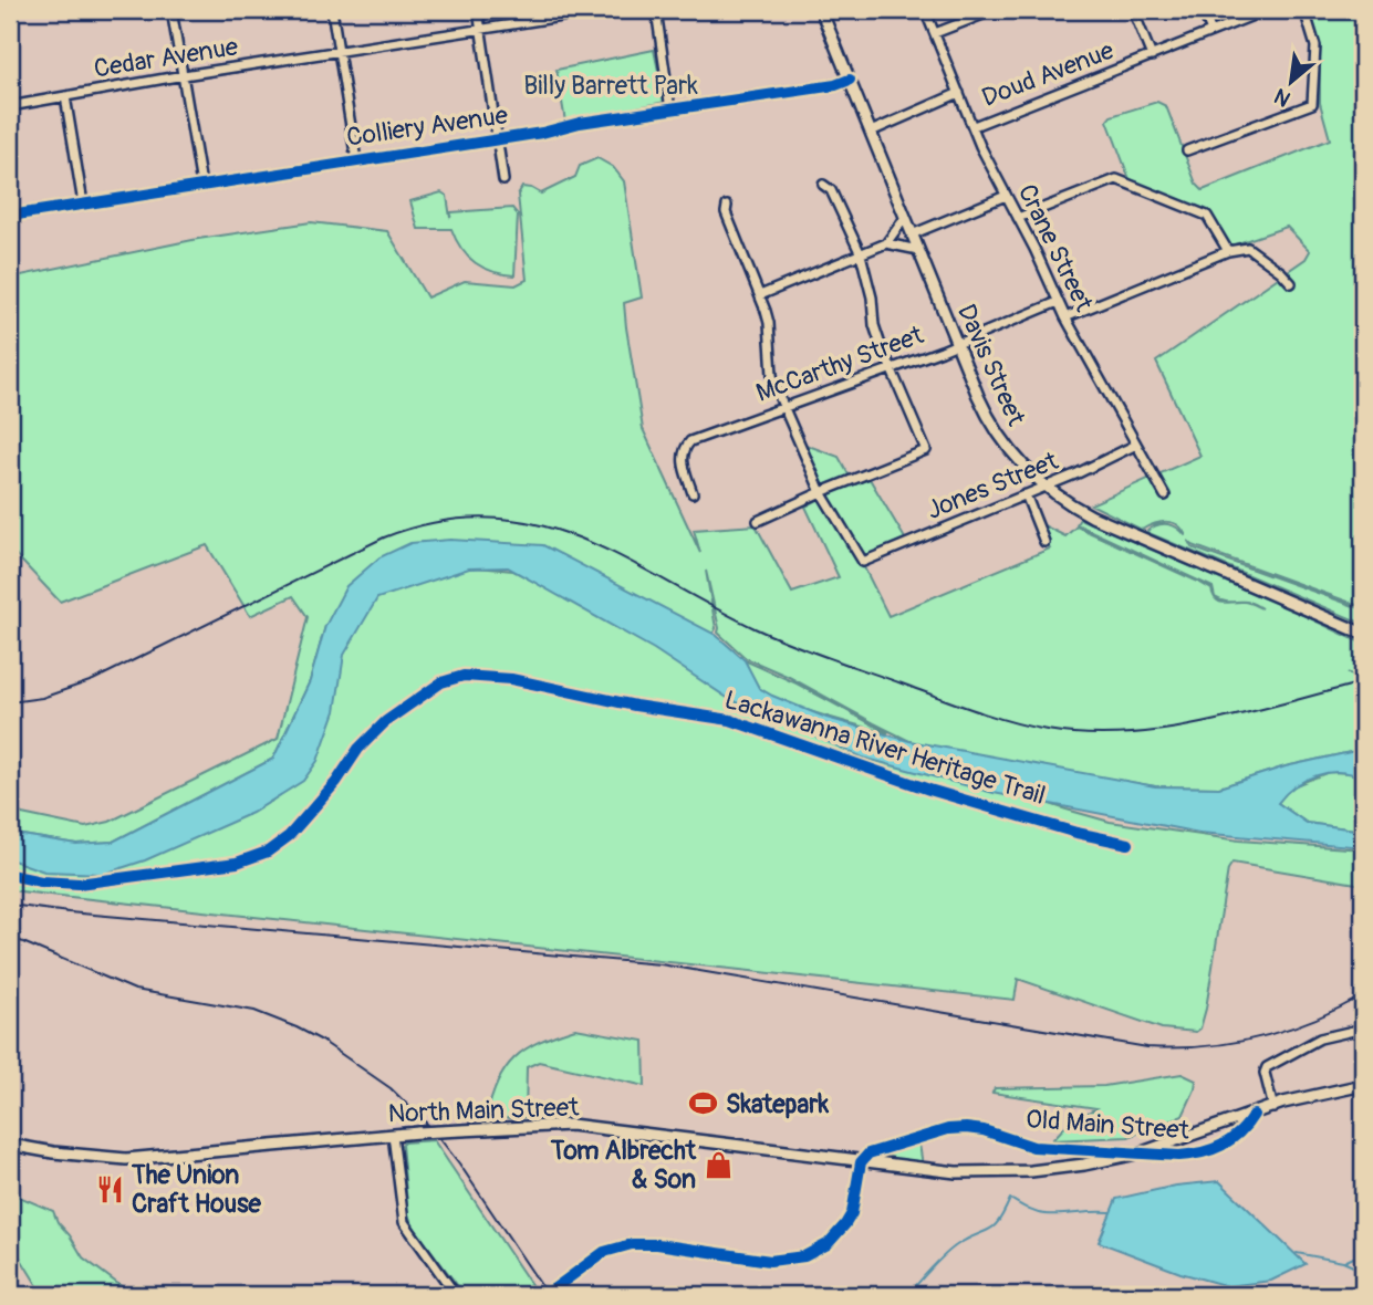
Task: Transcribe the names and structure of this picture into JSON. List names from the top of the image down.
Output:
{
  "streets": {
    "main road": ["Davis Street", "North Main Street"],
    "street": [
      "Cedar Avenue",
      "Doud Avenue",
      "Colliery Avenue",
      "Crane Street",
      "McCarthy Street",
      "Jones Street",
      "Old Main Street"
    ],
    "cycle path": ["Lackawanna River Heritage Trail"]
  },
  "crossings": [
    ["Doud Avenue", "Crane Street"],
    ["Colliery Avenue", "Davis Street"],
    ["Crane Street", "McCarthy Street"],
    ["Crane Street", "Jones Street"],
    ["McCarthy Street", "Davis Street"],
    ["Davis Street", "Jones Street"],
    ["North Main Street", "Old Main Street"]
  ],
  "parks": ["Billy Barrett Park"],
  "places": {
    "sports": ["Skatepark"],
    "shop": ["Tom Albrecht & Son"],
    "restaurant": ["The Union Craft House"]
  },
  "north": "bottom left"
}
